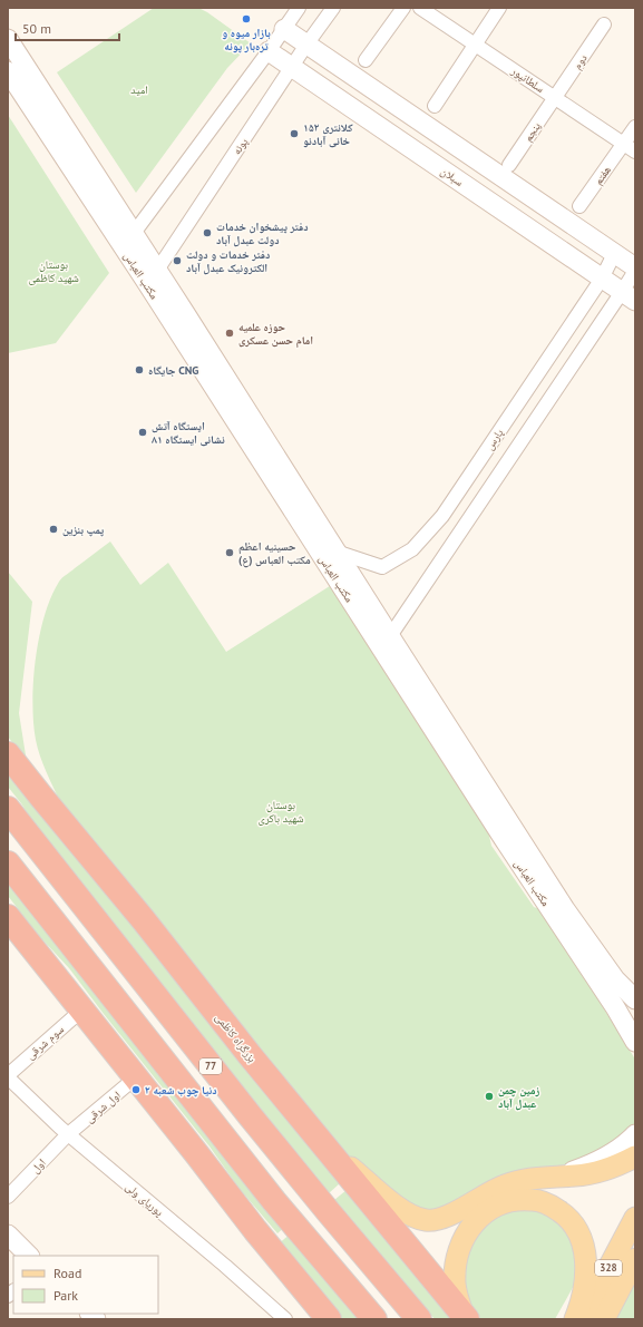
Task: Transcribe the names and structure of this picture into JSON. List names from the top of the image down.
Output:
{
  "streets": {
    "highway": ["بزرگراه کاظمی", "77"],
    "main road": ["سبلان", "مکتب العباس", "328"],
    "street": [
      "دوم",
      "سلطانپور",
      "پنجم",
      "پونه",
      "هفتم",
      "پارس",
      "سوم شرقی",
      "اول شرقی",
      "اول",
      "پوریای ولی"
    ]
  },
  "crossings": [
    ["دوم", "سلطانپور"],
    ["دوم", "پنجم"],
    ["سلطانپور", "پنجم"],
    ["سلطانپور", "هفتم"],
    ["پونه", "سبلان"],
    ["پونه", "مکتب العباس"],
    ["سبلان", "پارس"],
    ["مکتب العباس", "پارس"],
    ["سوم شرقی", "پوریای ولی"],
    ["اول شرقی", "اول"],
    ["اول شرقی", "پوریای ولی"],
    ["اول", "پوریای ولی"]
  ],
  "parks": ["امید", "بوستان شهید کاظمی", "بوستان شهید باکری"],
  "places": [
    "بازار میوه و تره‌بار پونه",
    "کلانتری ۱۵۲ خانی آبادنو",
    "دفتر پیشخوان خدمات دولت عبدل آباد",
    "دفتر خدمات و دولت الکترونیک عبدل آباد",
    "حوزه علمیه امام حسن عسکری",
    "جایگاه CNG",
    "ایستگاه آتش نشانی ایستگاه ۸۱",
    "پمپ بنزین",
    "حسینیه اعظم مکتب العباس (ع)",
    "دنیا چوب شعبه ۲",
    "زمین چمن عبدل آباد"
  ],
  "legend": ["Road", "Park"],
  "scale_bar": "50 m"
}
